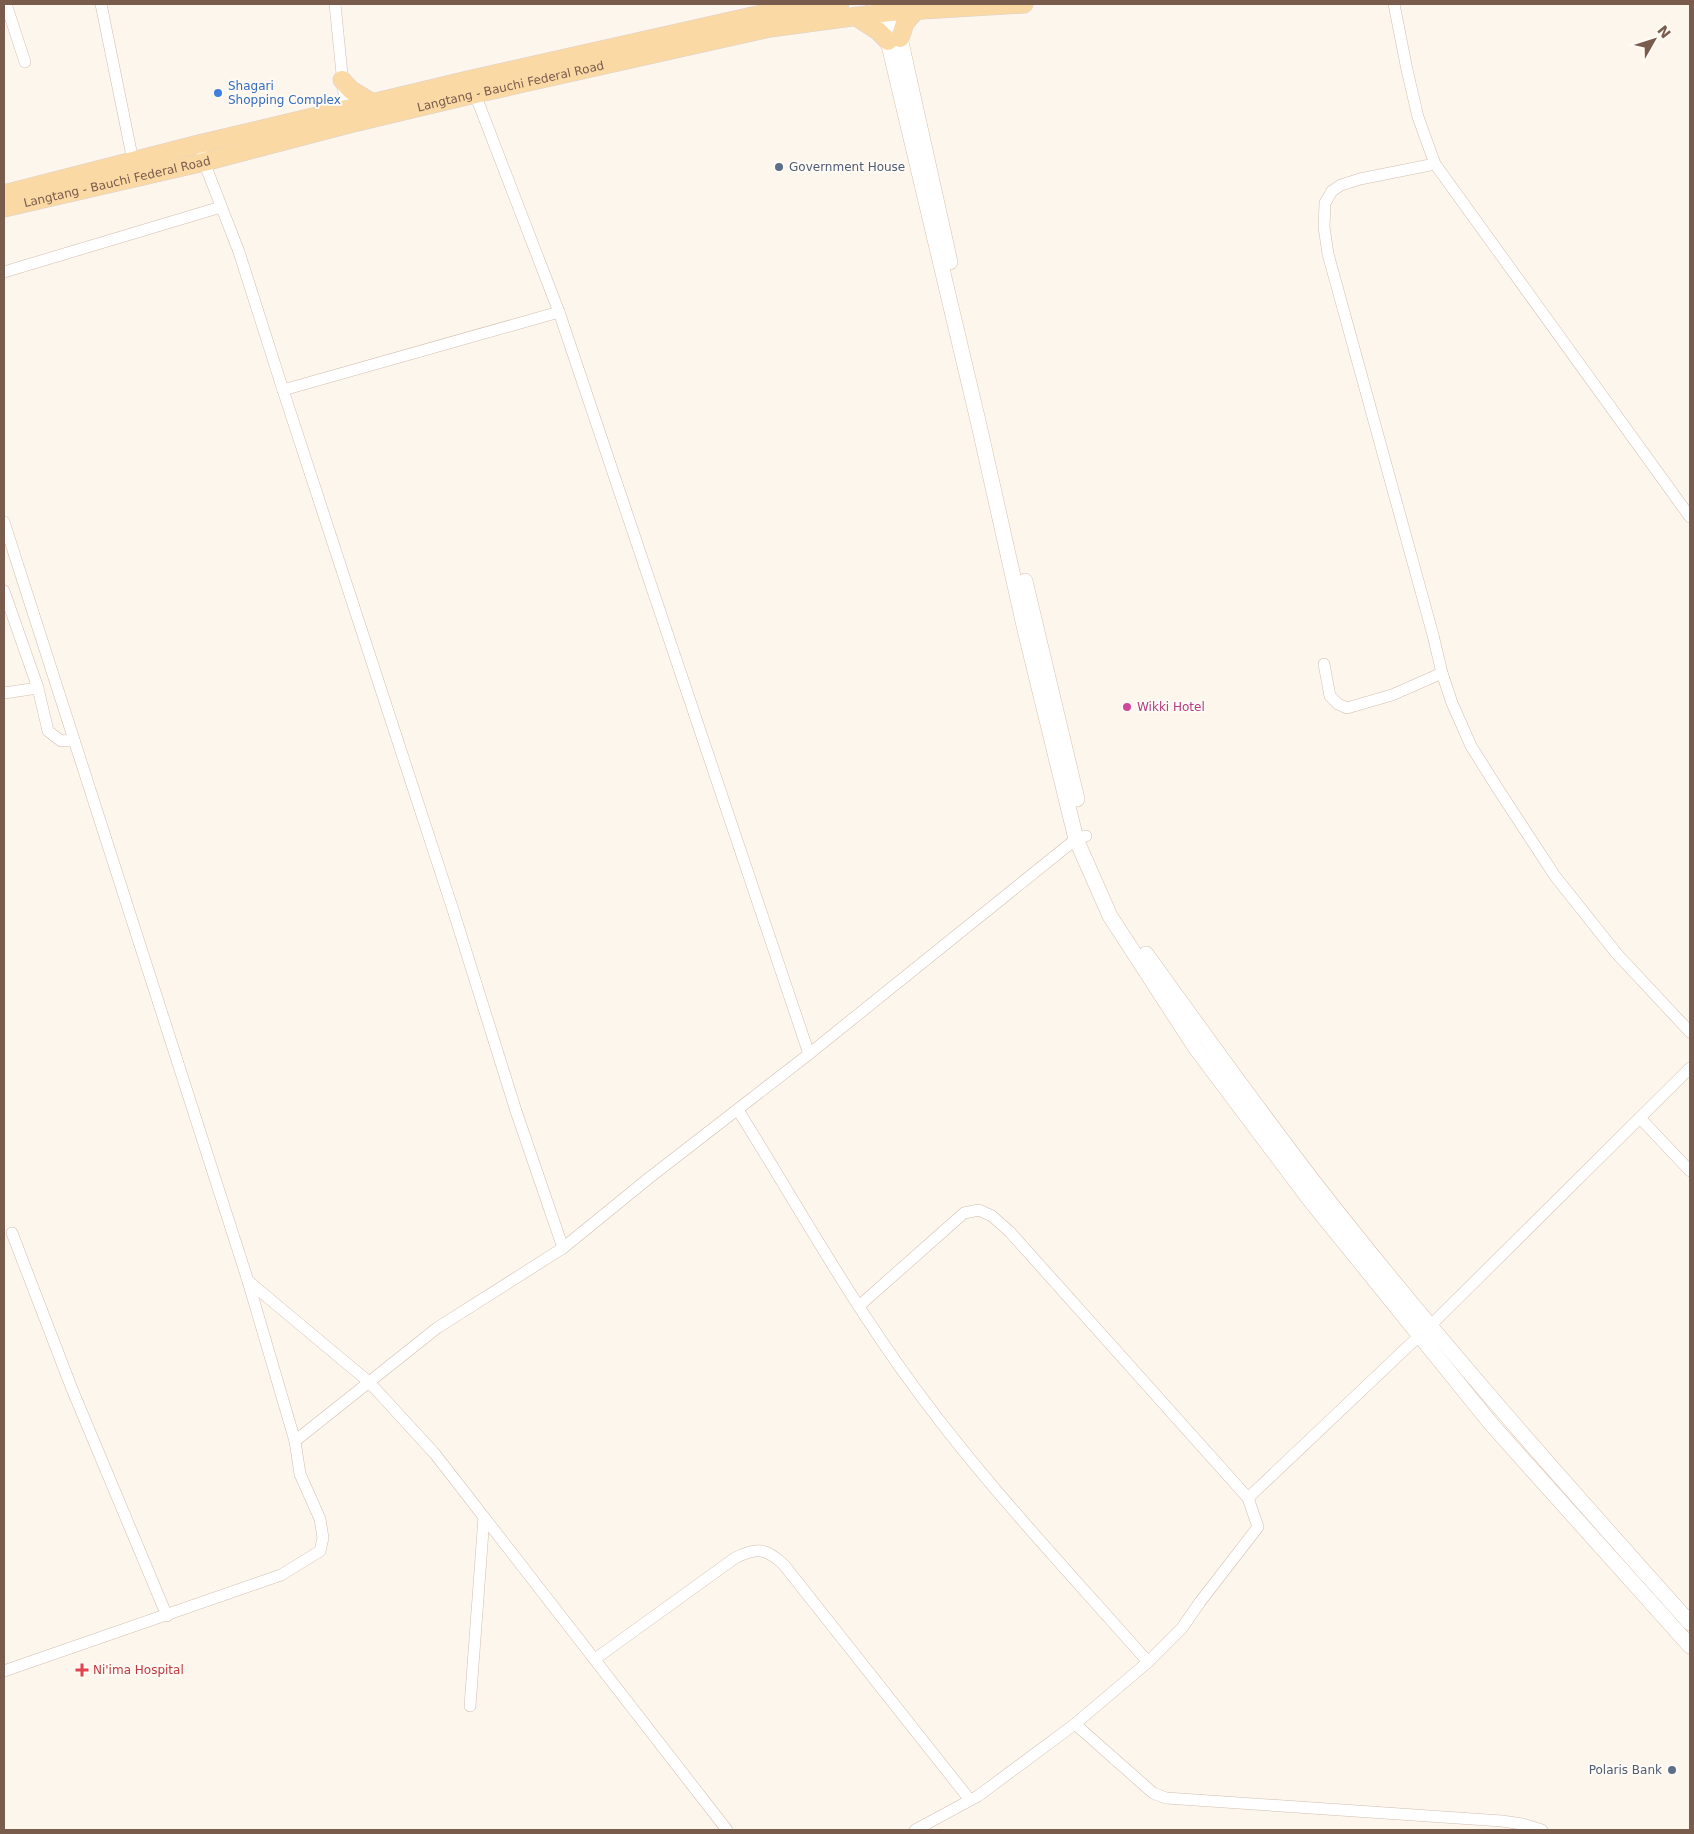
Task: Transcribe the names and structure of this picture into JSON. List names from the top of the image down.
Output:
{
  "streets": {
    "main road": ["Langtang - Bauchi Federal Road"]
  },
  "places": {
    "other": [
      "Shagari Shopping Complex",
      "Government House",
      "Wikki Hotel",
      "Polaris Bank"
    ],
    "health": ["Ni'ima Hospital"]
  },
  "north": "top right"
}
